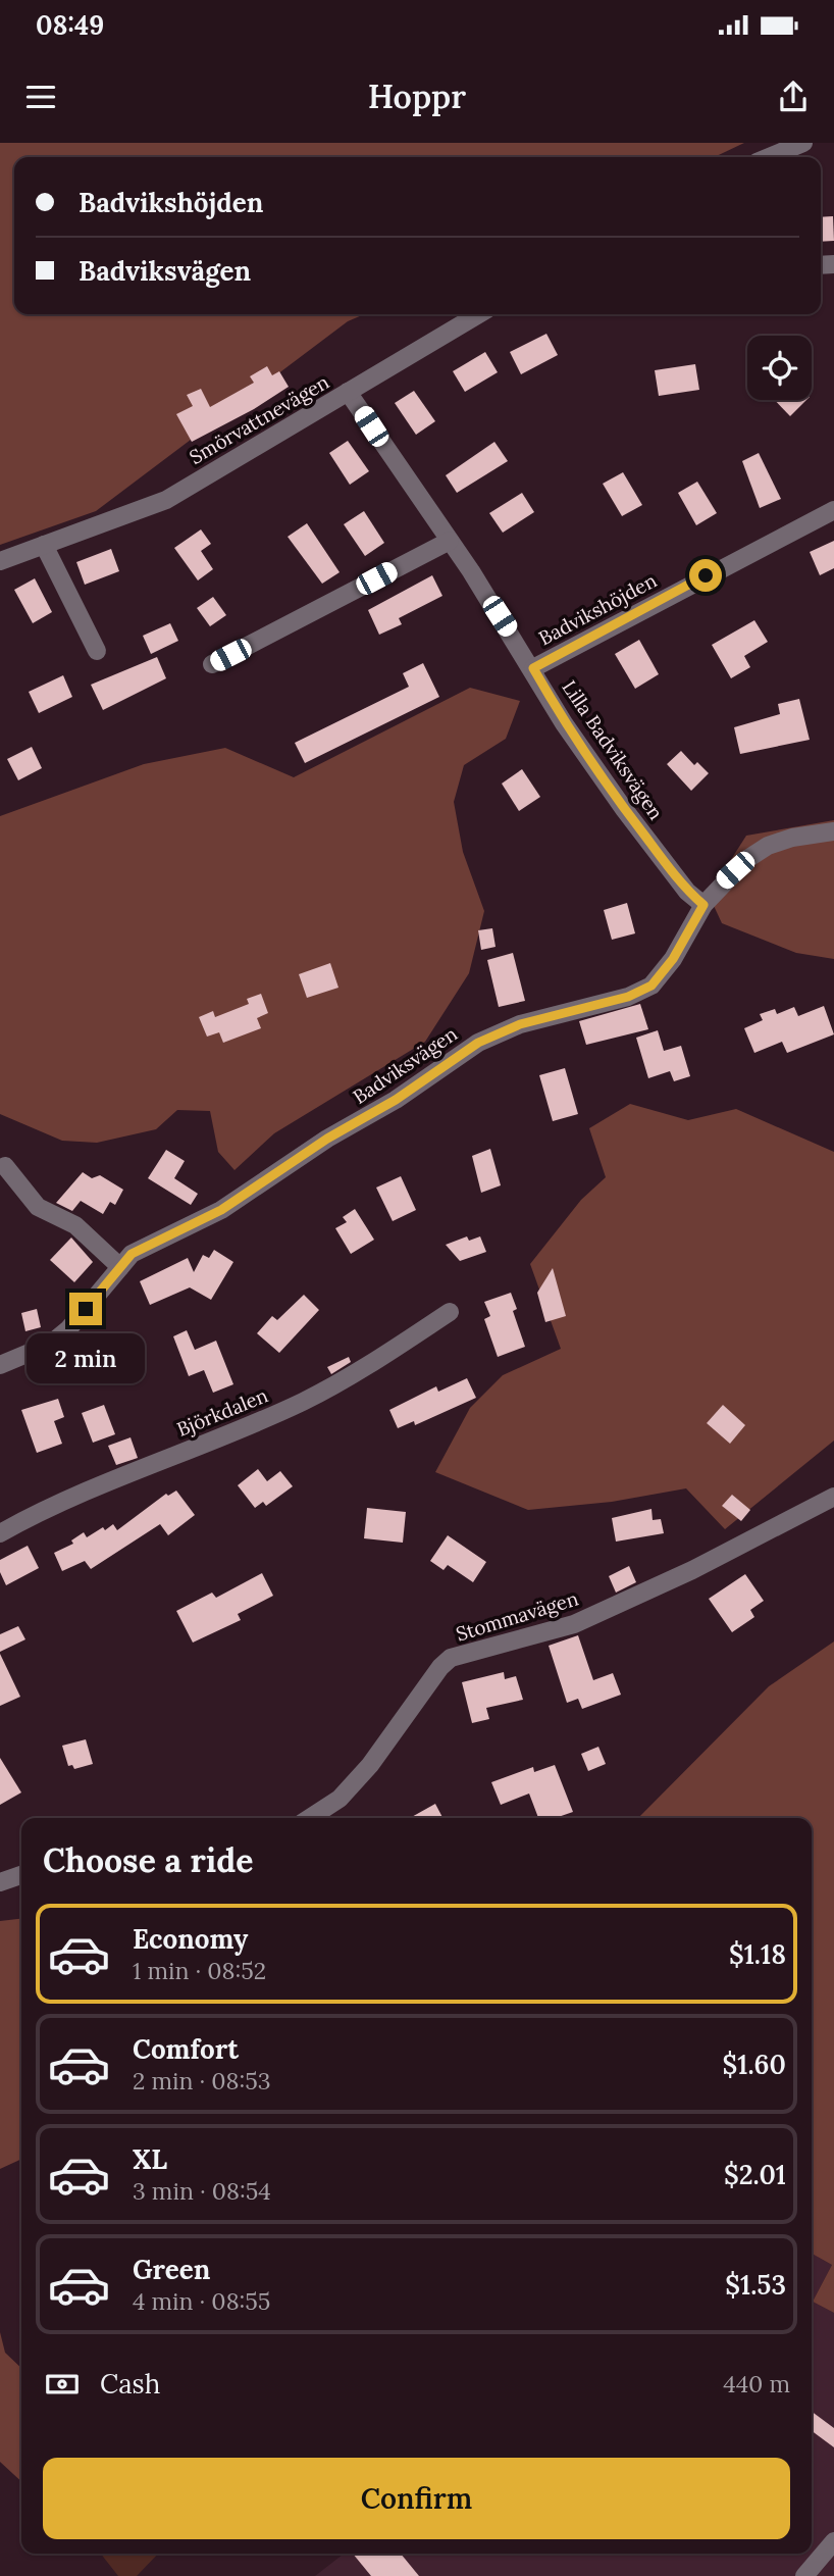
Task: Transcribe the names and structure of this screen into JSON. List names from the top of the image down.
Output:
{
  "streets": {
    "street": [
      "Smörvattnevägen",
      "Badvikshöjden",
      "Lilla Badviksvägen",
      "Badviksvägen",
      "Björkdalen",
      "Stommavägen"
    ]
  },
  "crossings": [
    ["Smörvattnevägen", "Lilla Badviksvägen"],
    ["Badvikshöjden", "Lilla Badviksvägen"],
    ["Lilla Badviksvägen", "Badviksvägen"]
  ],
  "page": {
    "status": "08:49",
    "header": "Hoppr",
    "banner": ["Badvikshöjden", "Badviksvägen"],
    "bubble": "2 min",
    "heading": "Choose a ride",
    "list": [
      {
        "name": "Economy",
        "note": "1 min · 08:52",
        "value": "$1.18"
      },
      {
        "name": "Comfort",
        "note": "2 min · 08:53",
        "value": "$1.60"
      },
      {
        "name": "XL",
        "note": "3 min · 08:54",
        "value": "$2.01"
      },
      {
        "name": "Green",
        "note": "4 min · 08:55",
        "value": "$1.53"
      }
    ],
    "pay": ["Cash", "440 m"],
    "buttons": "Confirm"
  }
}
